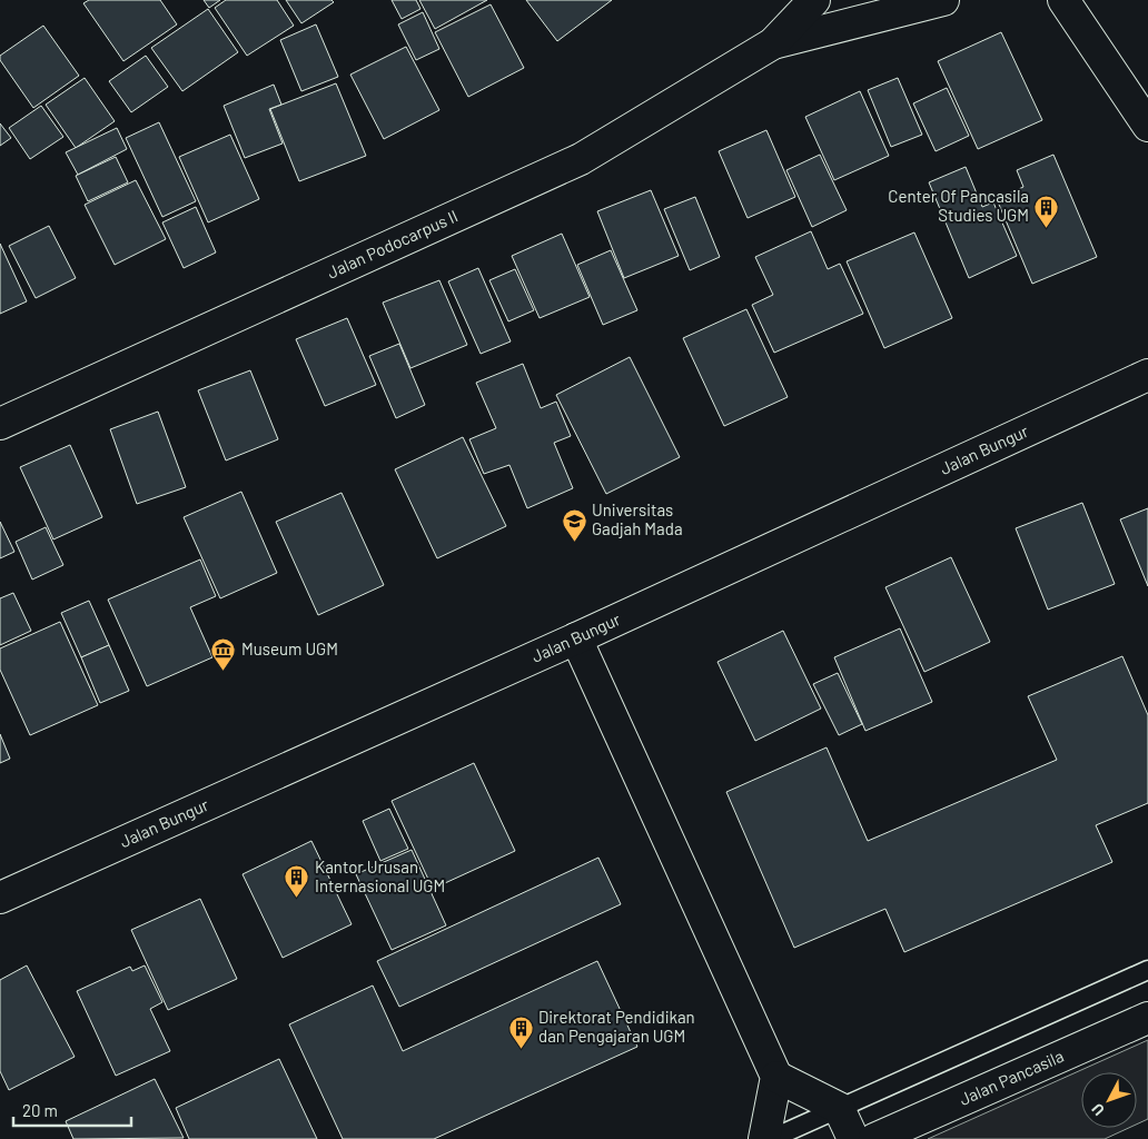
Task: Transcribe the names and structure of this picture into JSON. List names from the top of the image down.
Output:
{
  "streets": {
    "street": ["Jalan Podocarpus II", "Jalan Bungur", "Jalan Pancasila"]
  },
  "places": {
    "building": ["Center Of Pancasila Studies UGM", "Kantor Urusan Internasional UGM", "Direktorat Pendidikan dan Pengajaran UGM"],
    "school or university": ["Universitas Gadjah Mada"],
    "museum": ["Museum UGM"]
  },
  "scale_bar": "20 m",
  "north": "bottom left"
}
